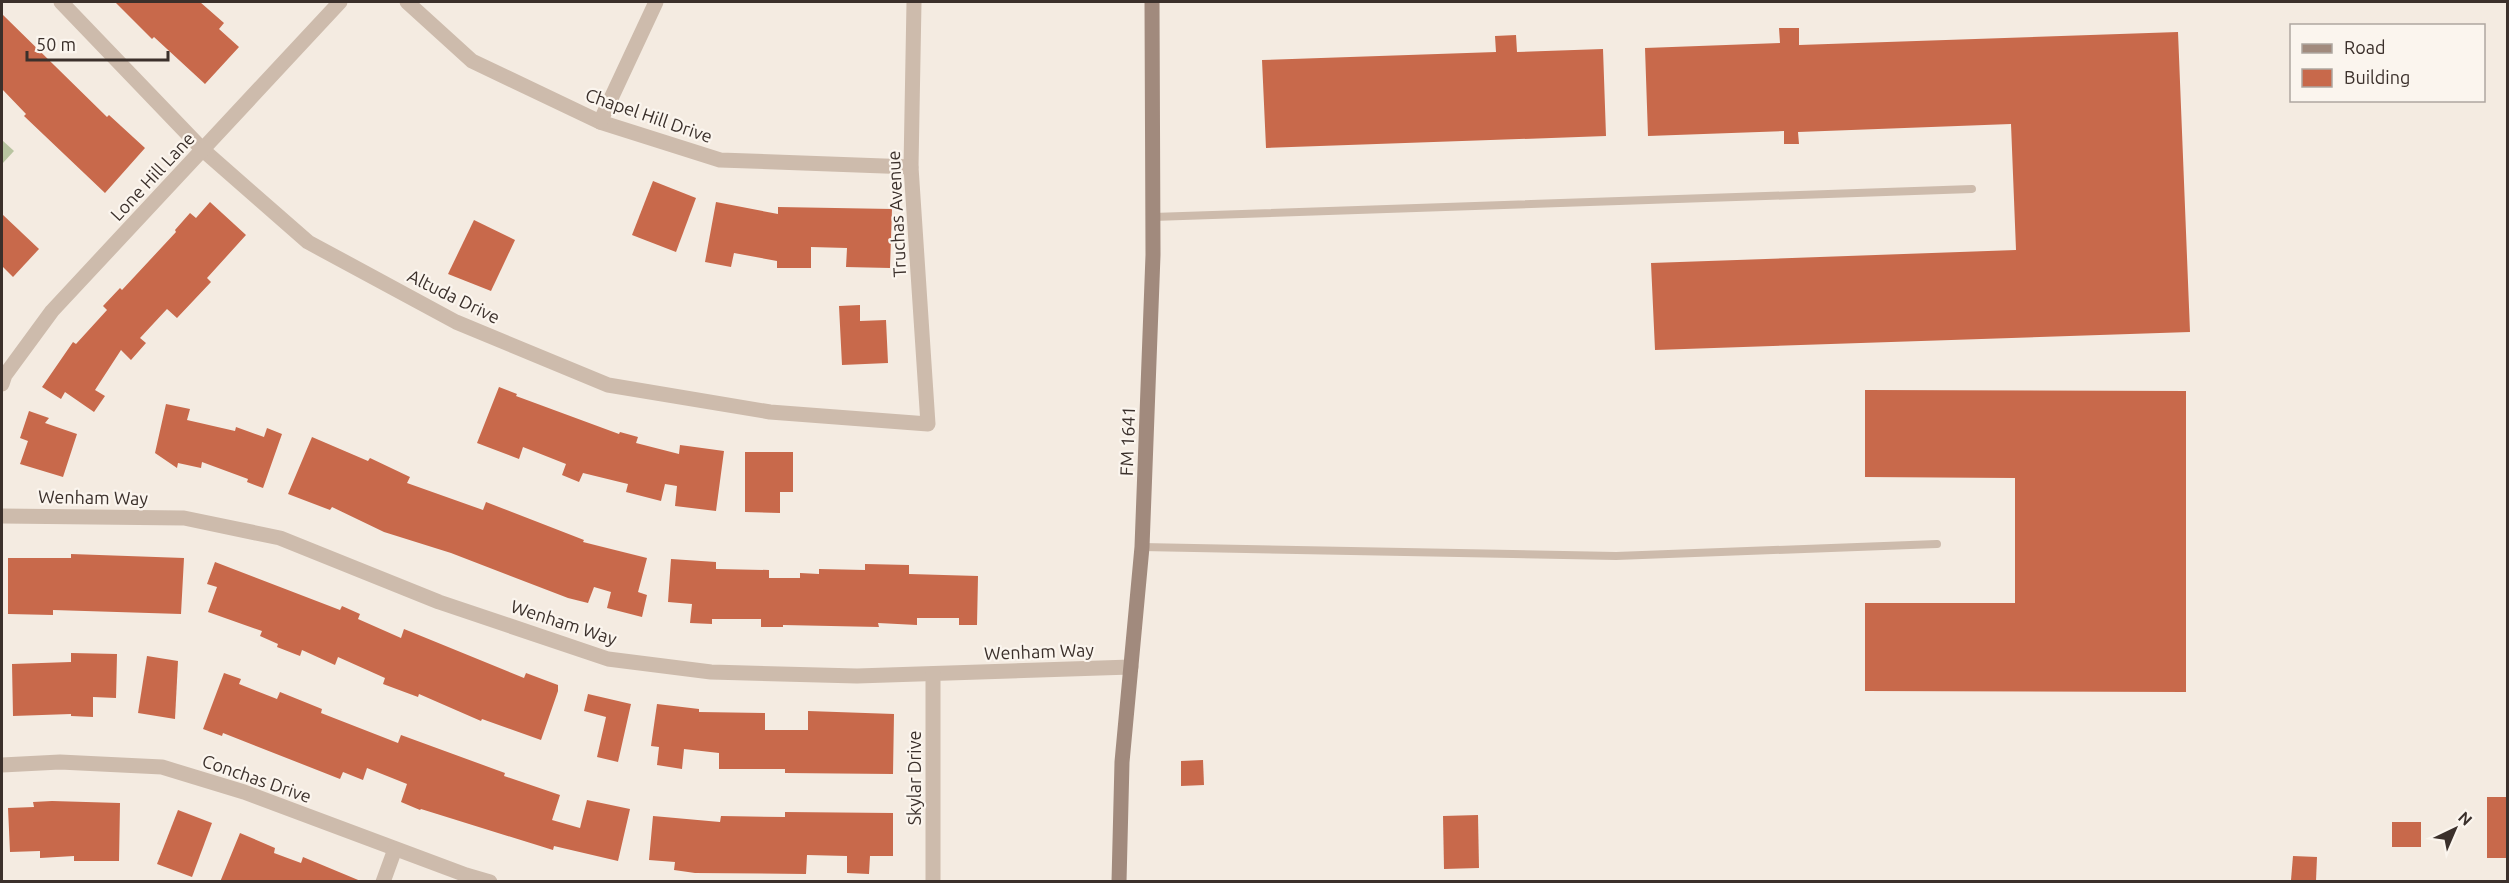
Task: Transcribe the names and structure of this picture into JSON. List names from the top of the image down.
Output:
{
  "streets": {
    "main road": ["FM 1641"],
    "street": [
      "Chapel Hill Drive",
      "Lone Hill Lane",
      "Truchas Avenue",
      "Altuda Drive",
      "Wenham Way",
      "Conchas Drive",
      "Skylar Drive"
    ]
  },
  "crossings": [
    ["Chapel Hill Drive", "Truchas Avenue"],
    ["Lone Hill Lane", "Altuda Drive"],
    ["Truchas Avenue", "Altuda Drive"],
    ["FM 1641", "Wenham Way"],
    ["Wenham Way", "Skylar Drive"]
  ],
  "legend": ["Road", "Building"],
  "scale_bar": "50 m",
  "north": "top right"
}
